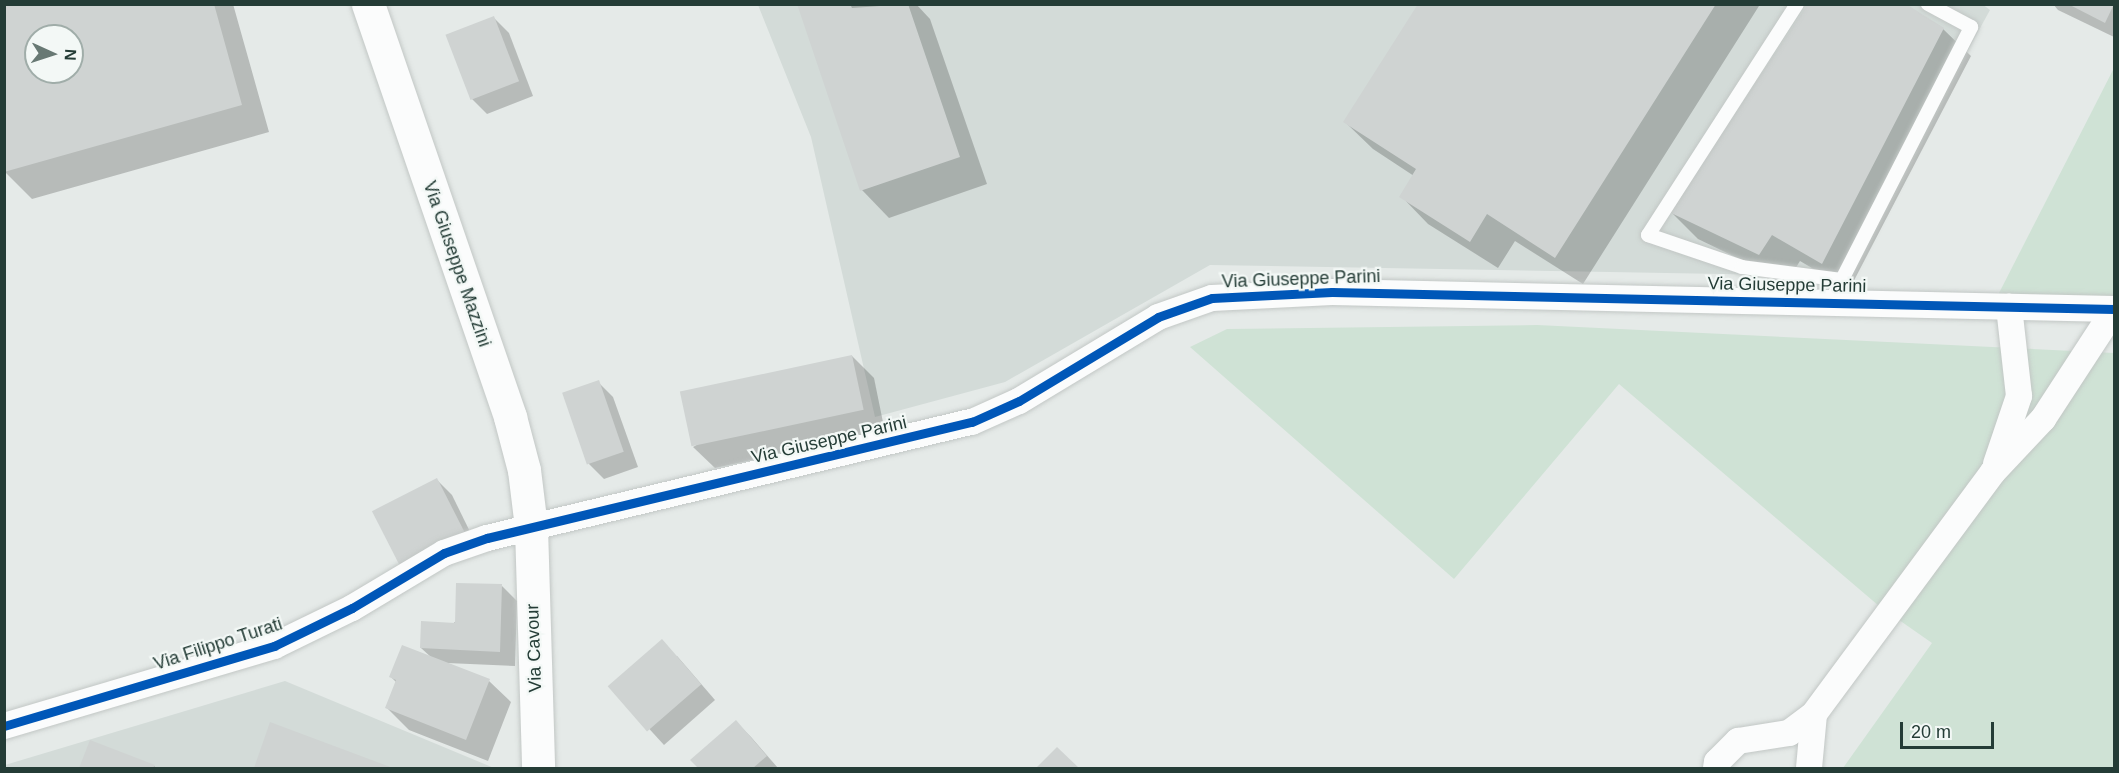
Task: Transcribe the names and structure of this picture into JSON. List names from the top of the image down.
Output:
{
  "streets": {
    "street": [
      "Via Giuseppe Mazzini",
      "Via Giuseppe Parini",
      "Via Filippo Turati",
      "Via Cavour"
    ]
  },
  "crossings": [
    ["Via Giuseppe Mazzini", "Via Giuseppe Parini"],
    ["Via Giuseppe Mazzini", "Via Filippo Turati"],
    ["Via Giuseppe Mazzini", "Via Cavour"],
    ["Via Giuseppe Parini", "Via Filippo Turati"],
    ["Via Giuseppe Parini", "Via Cavour"],
    ["Via Filippo Turati", "Via Cavour"]
  ],
  "scale_bar": "20 m",
  "north": "right"
}
